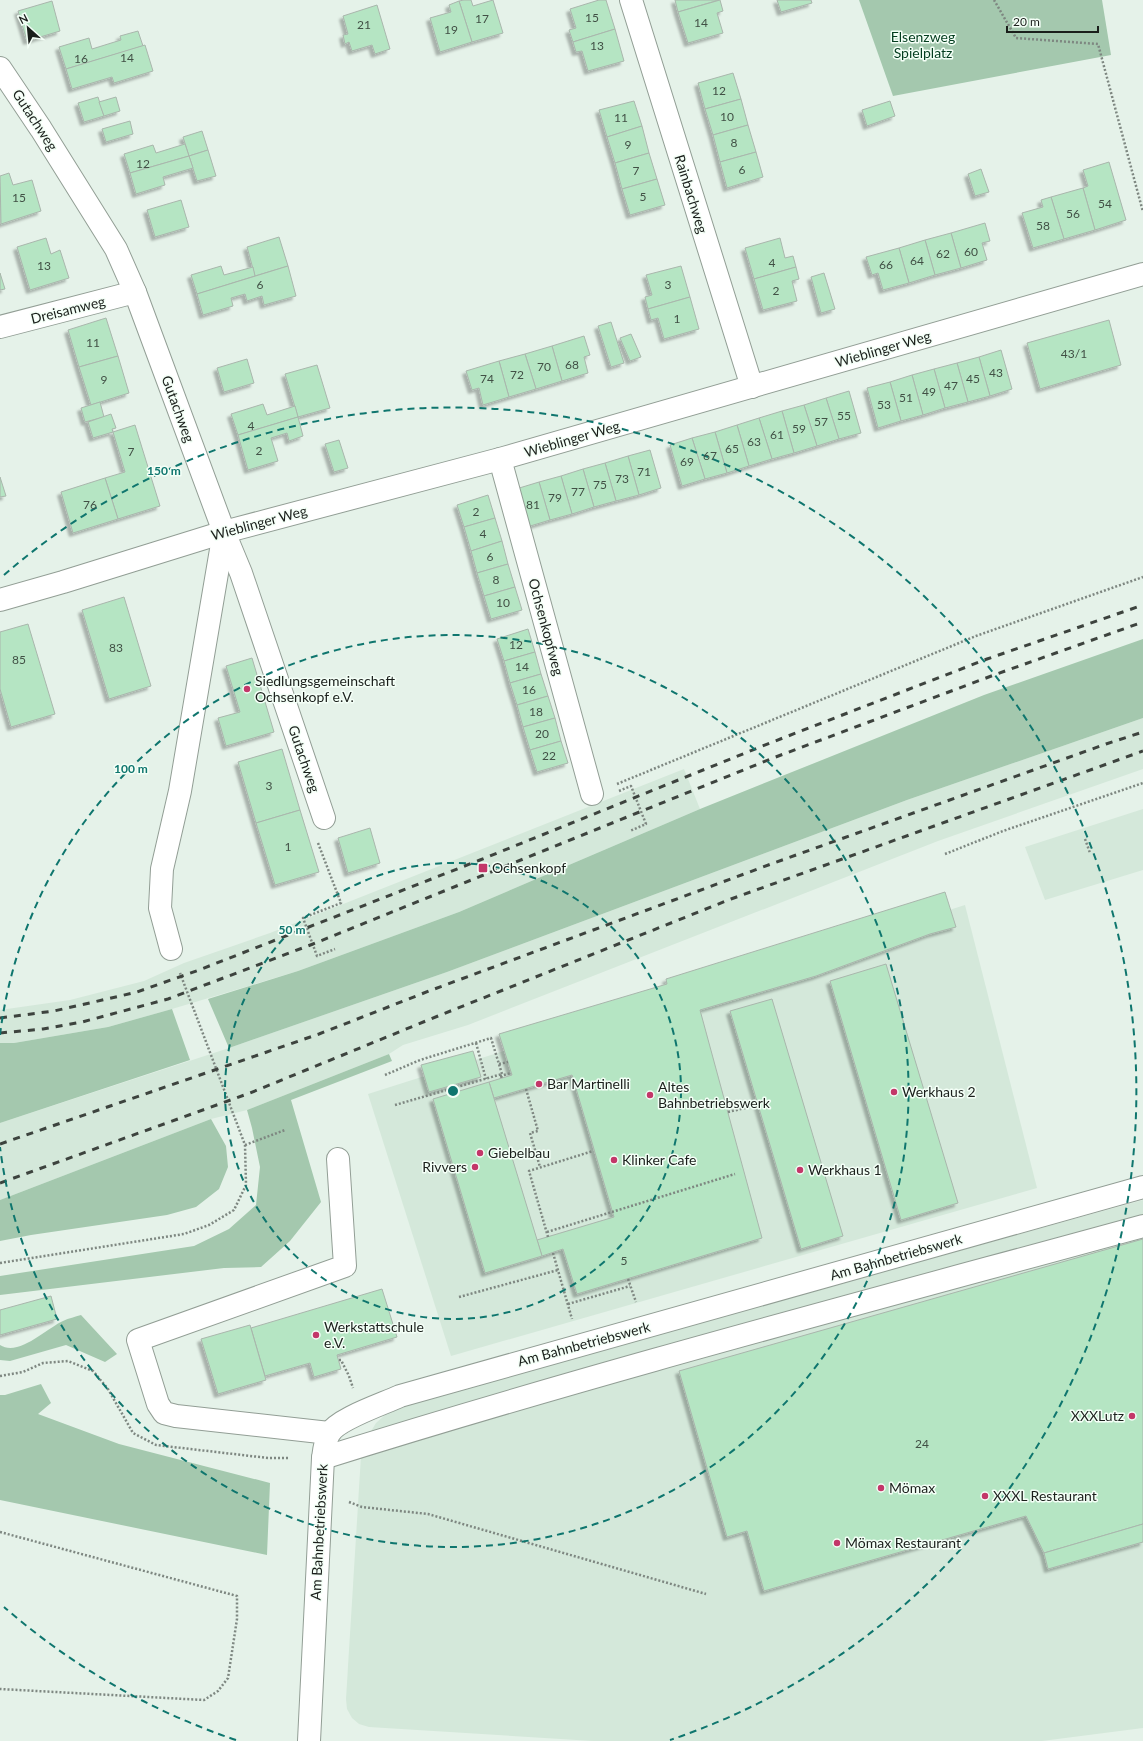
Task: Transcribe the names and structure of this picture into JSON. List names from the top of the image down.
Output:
{
  "streets": {
    "street": [
      "Gutachweg",
      "Rainbachweg",
      "Dreisamweg",
      "Wieblinger Weg",
      "Ochsenkopfweg",
      "Am Bahnbetriebswerk"
    ]
  },
  "crossings": [
    ["Gutachweg", "Dreisamweg"],
    ["Gutachweg", "Wieblinger Weg"],
    ["Rainbachweg", "Wieblinger Weg"],
    ["Wieblinger Weg", "Ochsenkopfweg"]
  ],
  "parks": ["Elsenzweg Spielplatz"],
  "places": {
    "other": [
      "Siedlungsgemeinschaft Ochsenkopf e.V.",
      "Bar Martinelli",
      "Werkhaus 2",
      "Altes Bahnbetriebswerk",
      "Giebelbau",
      "Klinker Cafe",
      "Rivvers",
      "Werkhaus 1",
      "Werkstattschule e.V.",
      "XXXLutz",
      "Mömax",
      "XXXL Restaurant",
      "Mömax Restaurant"
    ],
    "transit": ["Ochsenkopf"]
  },
  "house_numbers": [
    "15",
    "17",
    "14",
    "21",
    "19",
    "13",
    "14",
    "16",
    "12",
    "10",
    "11",
    "8",
    "9",
    "12",
    "6",
    "7",
    "5",
    "15",
    "54",
    "56",
    "58",
    "60",
    "62",
    "64",
    "4",
    "66",
    "13",
    "6",
    "3",
    "2",
    "1",
    "11",
    "43/1",
    "68",
    "70",
    "43",
    "72",
    "74",
    "45",
    "9",
    "47",
    "49",
    "51",
    "53",
    "55",
    "57",
    "4",
    "59",
    "61",
    "63",
    "65",
    "2",
    "7",
    "67",
    "69",
    "71",
    "73",
    "75",
    "77",
    "79",
    "76",
    "81",
    "2",
    "4",
    "6",
    "8",
    "10",
    "12",
    "83",
    "85",
    "14",
    "16",
    "18",
    "20",
    "22",
    "3",
    "1",
    "5",
    "24"
  ],
  "scale_bar": "20 m",
  "north": "top left",
  "rings": ["150 m", "100 m", "50 m"]
}
